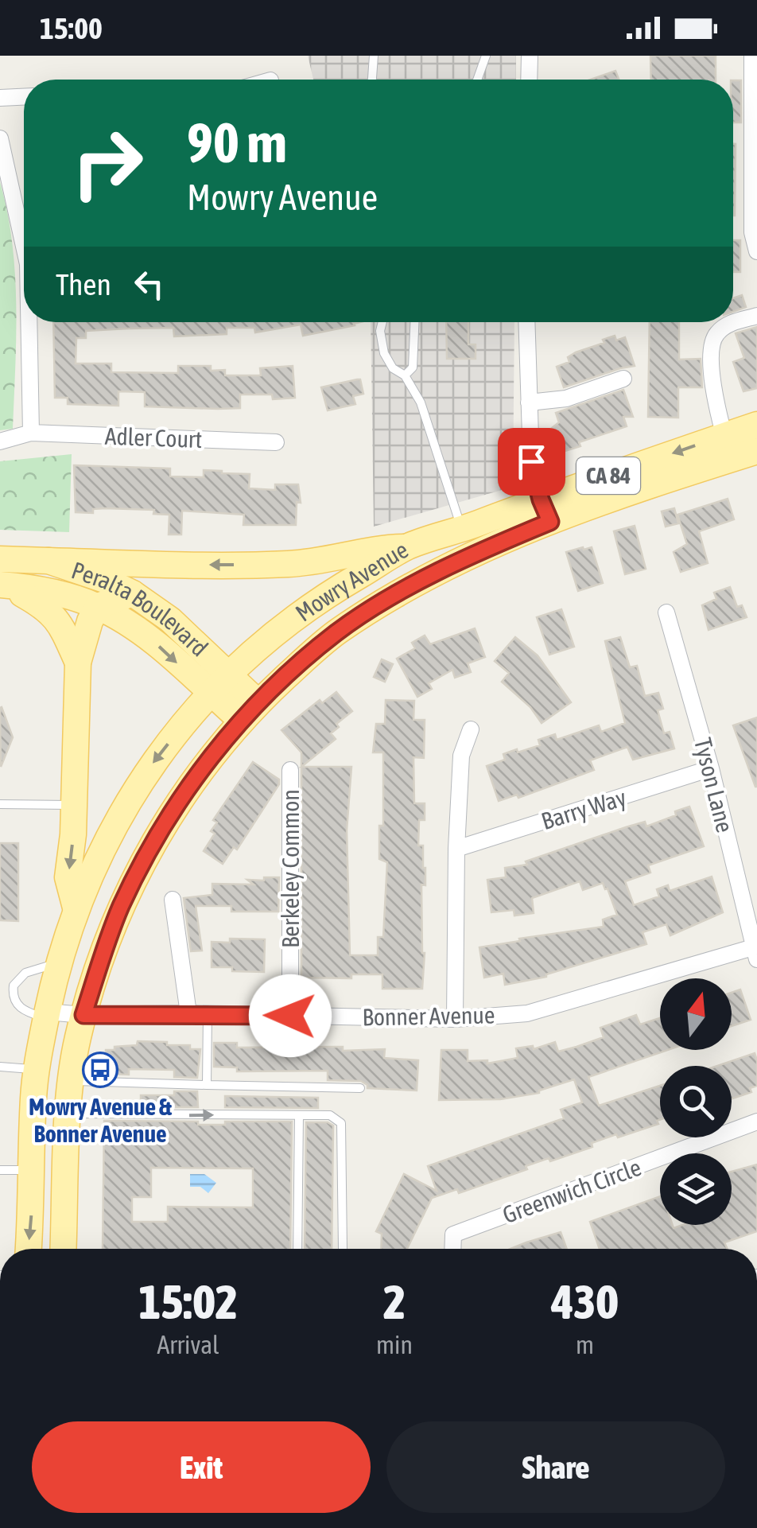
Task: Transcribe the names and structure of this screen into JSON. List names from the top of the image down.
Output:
{
  "streets": {
    "main road": ["CA 84", "Mowry Avenue", "Peralta Boulevard"],
    "street": [
      "Adler Court",
      "Tyson Lane",
      "Barry Way",
      "Berkeley Common",
      "Bonner Avenue",
      "Greenwich Circle"
    ]
  },
  "crossings": [
    ["Mowry Avenue", "Peralta Boulevard"],
    ["Mowry Avenue", "Bonner Avenue"],
    ["Tyson Lane", "Barry Way"],
    ["Tyson Lane", "Bonner Avenue"],
    ["Berkeley Common", "Bonner Avenue"]
  ],
  "places": {
    "bus stop": ["Mowry Avenue & Bonner Avenue"]
  },
  "north": "top",
  "page": {
    "status": "15:00",
    "turn": ["90 m", "Mowry Avenue"],
    "then": "Then",
    "eta": [
      "15:02",
      "Arrival",
      "2",
      "min",
      "430",
      "m"
    ],
    "buttons": ["Exit", "Share"]
  }
}
